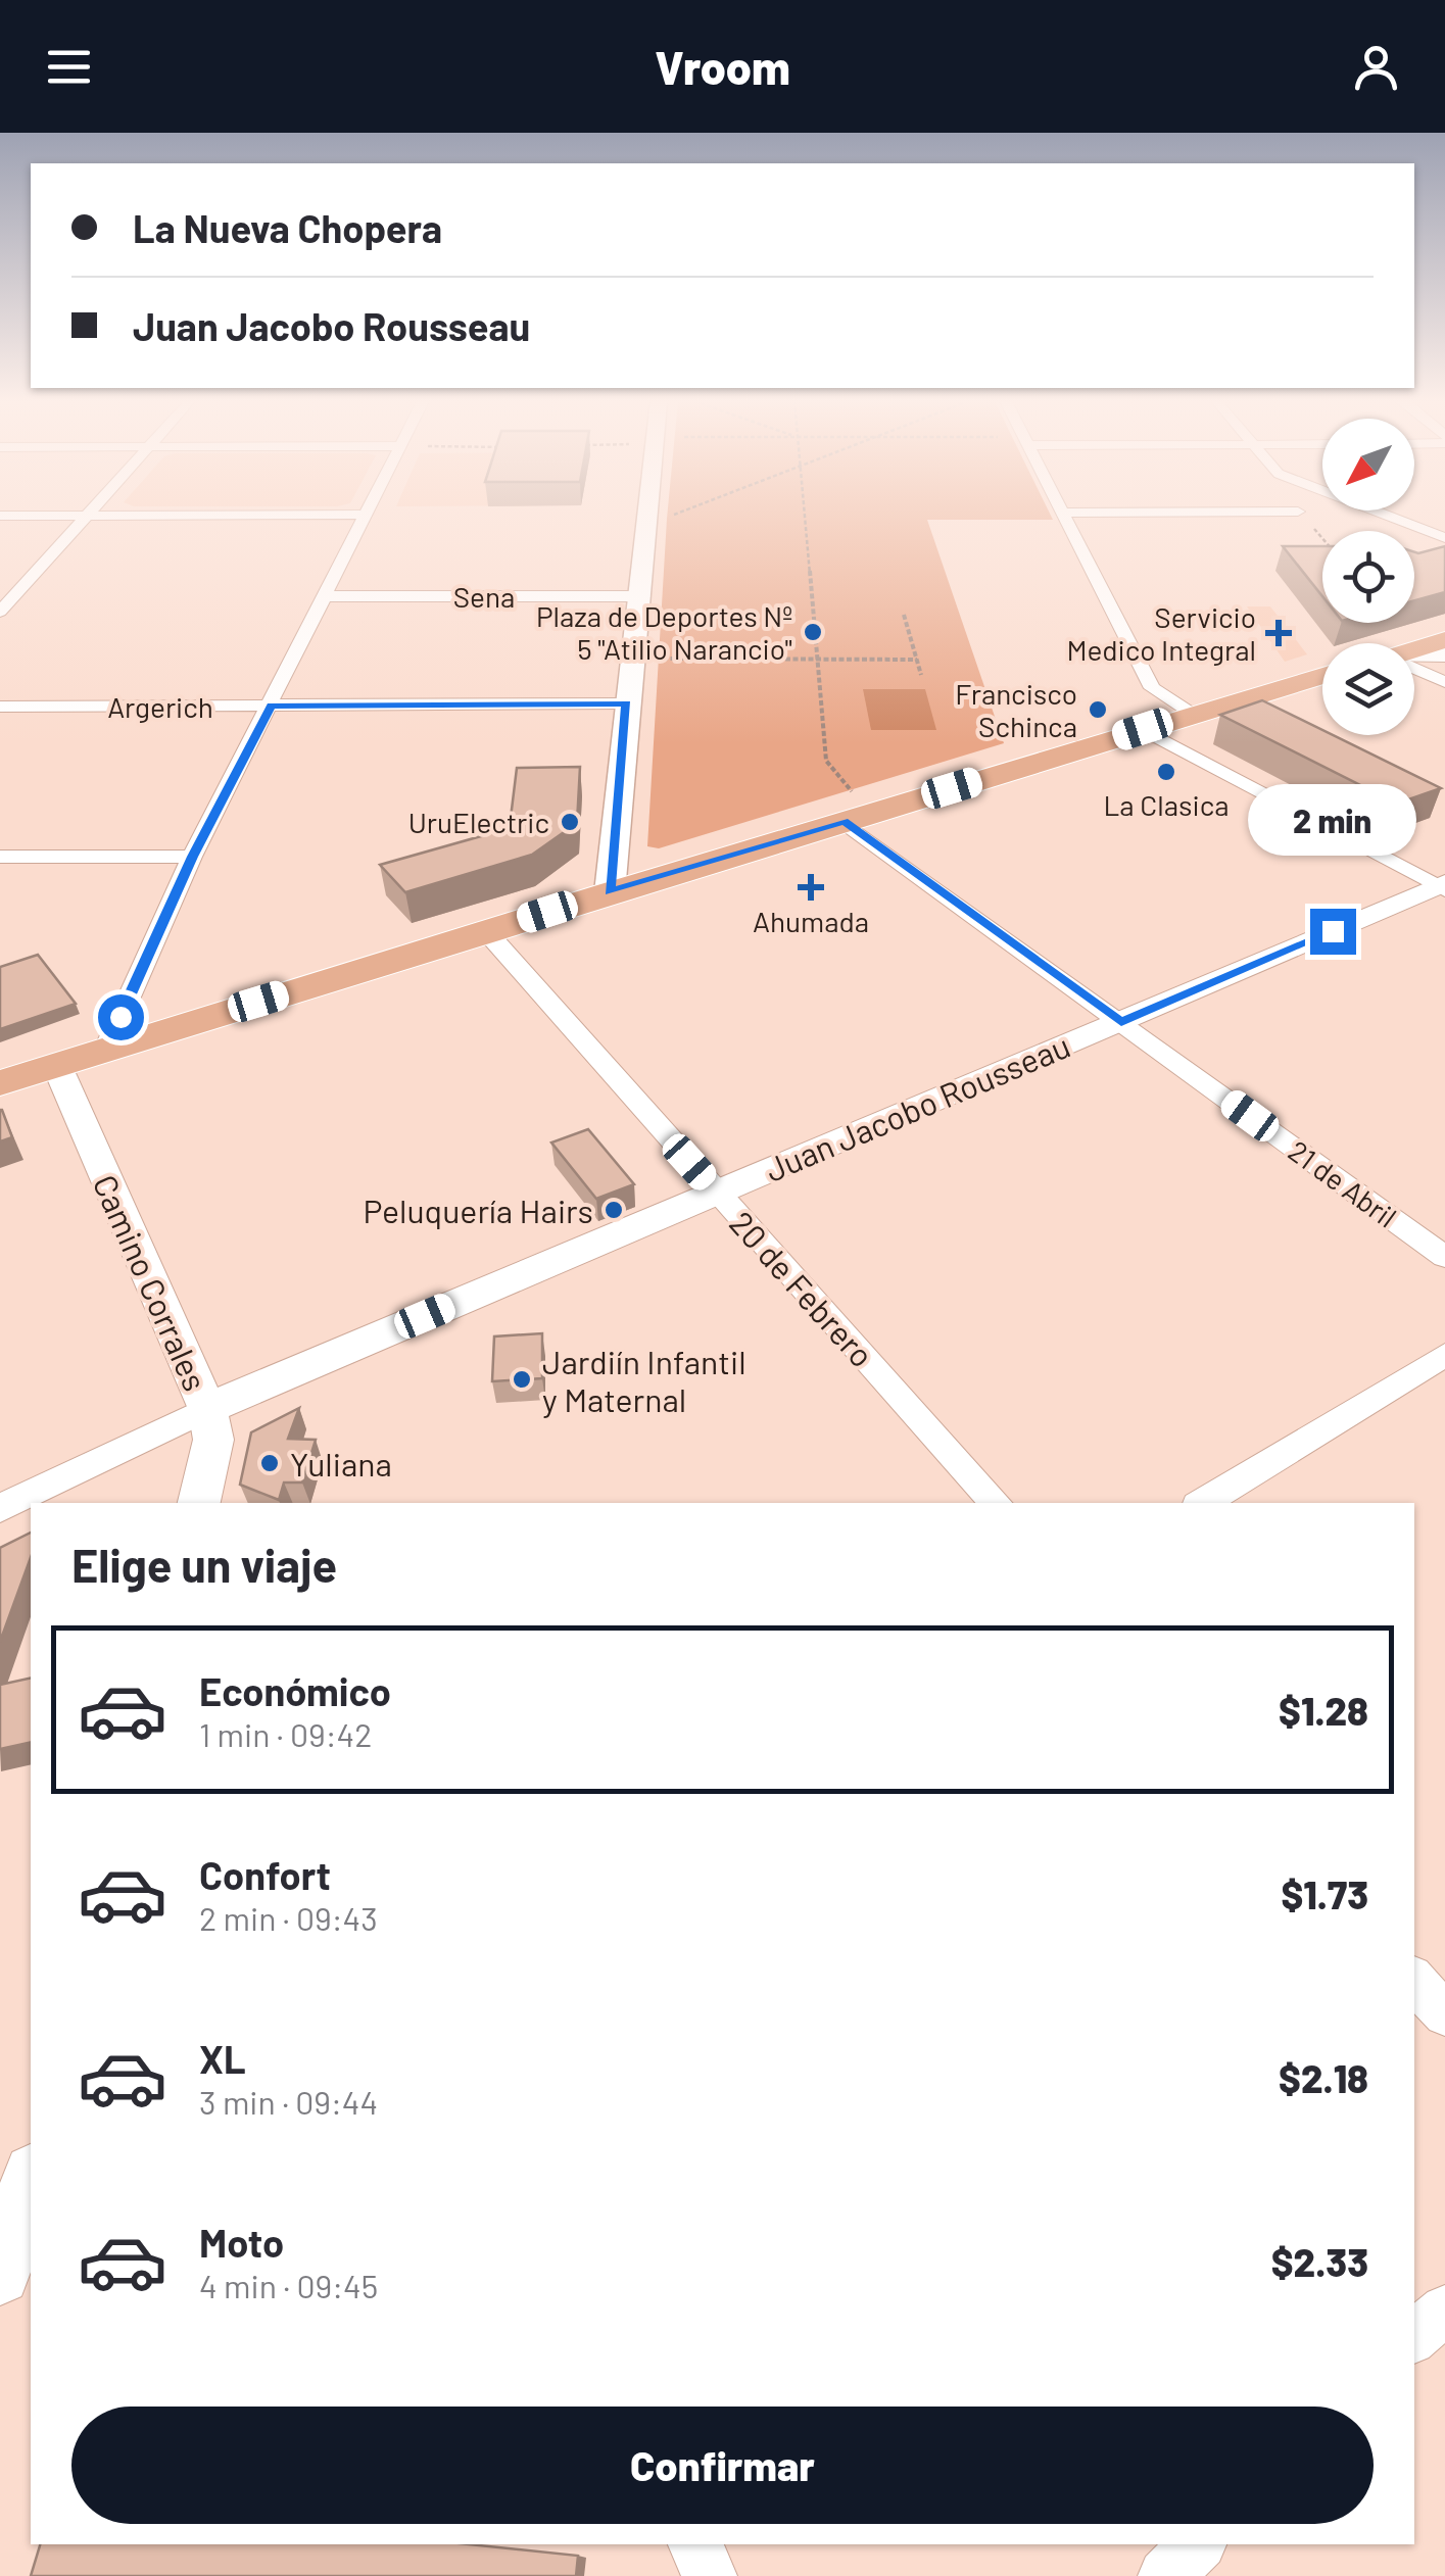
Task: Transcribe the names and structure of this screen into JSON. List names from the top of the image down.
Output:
{
  "streets": {
    "street": [
      "Sena",
      "Argerich",
      "Juan Jacobo Rousseau",
      "21 de Abril",
      "Camino Corrales",
      "20 de Febrero"
    ]
  },
  "crossings": [
    ["Juan Jacobo Rousseau", "21 de Abril"],
    ["Juan Jacobo Rousseau", "Camino Corrales"],
    ["Juan Jacobo Rousseau", "20 de Febrero"]
  ],
  "places": {
    "other": [
      "Plaza de Deportes Nº 5 \"Atilio Narancio\"",
      "Francisco Schinca",
      "La Clasica",
      "UruElectric",
      "Peluquería Hairs",
      "Jardiín Infantil y Maternal",
      "Yuliana"
    ],
    "health": ["Servicio Medico Integral", "Ahumada"]
  },
  "north": "bottom left",
  "page": {
    "header": "Vroom",
    "banner": ["La Nueva Chopera", "Juan Jacobo Rousseau"],
    "bubble": "2 min",
    "heading": "Elige un viaje",
    "list": [
      {
        "name": "Económico",
        "note": "1 min · 09:42",
        "value": "$1.28"
      },
      {
        "name": "Confort",
        "note": "2 min · 09:43",
        "value": "$1.73"
      },
      {
        "name": "XL",
        "note": "3 min · 09:44",
        "value": "$2.18"
      },
      {
        "name": "Moto",
        "note": "4 min · 09:45",
        "value": "$2.33"
      }
    ],
    "buttons": "Confirmar"
  }
}
